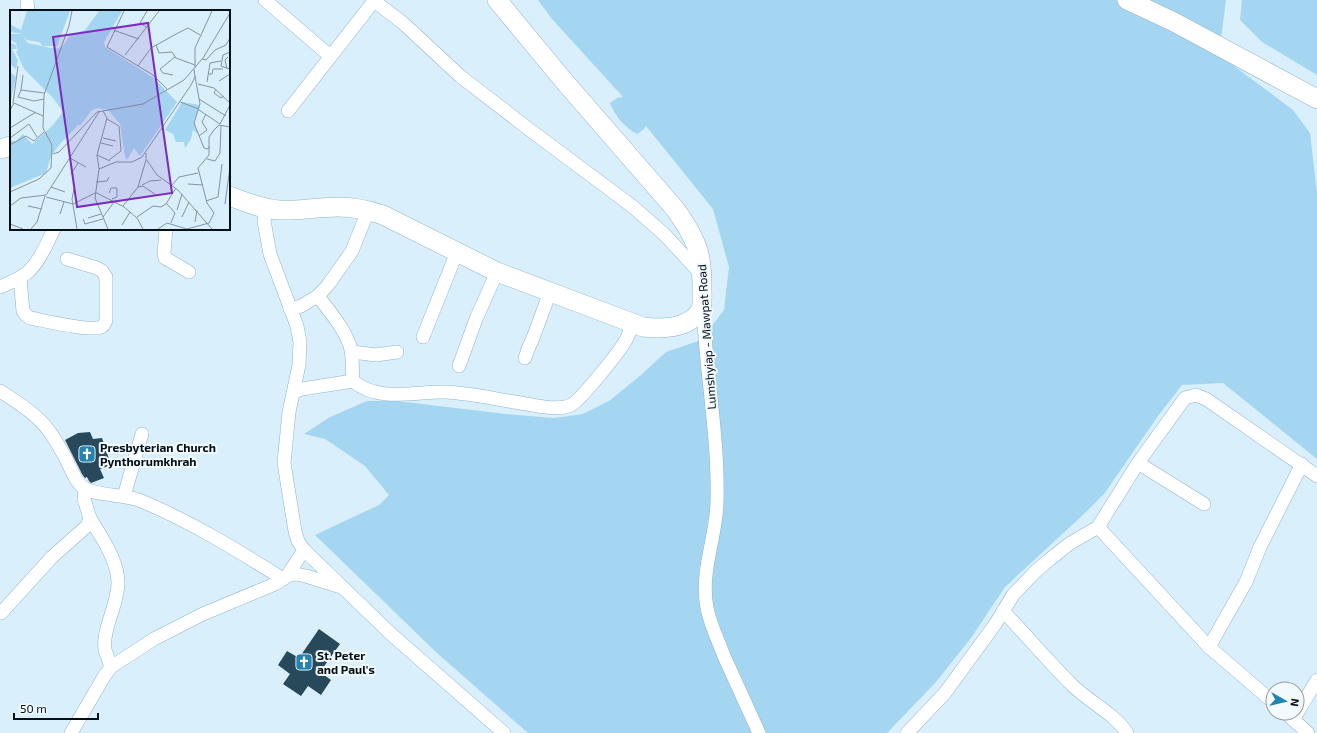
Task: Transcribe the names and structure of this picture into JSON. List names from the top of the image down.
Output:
{
  "streets": {
    "street": ["Lumshyiap - Mawpat Road"]
  },
  "places": {
    "church": ["Presbyterian Church Pynthorumkhrah", "St. Peter and Paul's"]
  },
  "scale_bar": "50 m",
  "north": "right"
}
